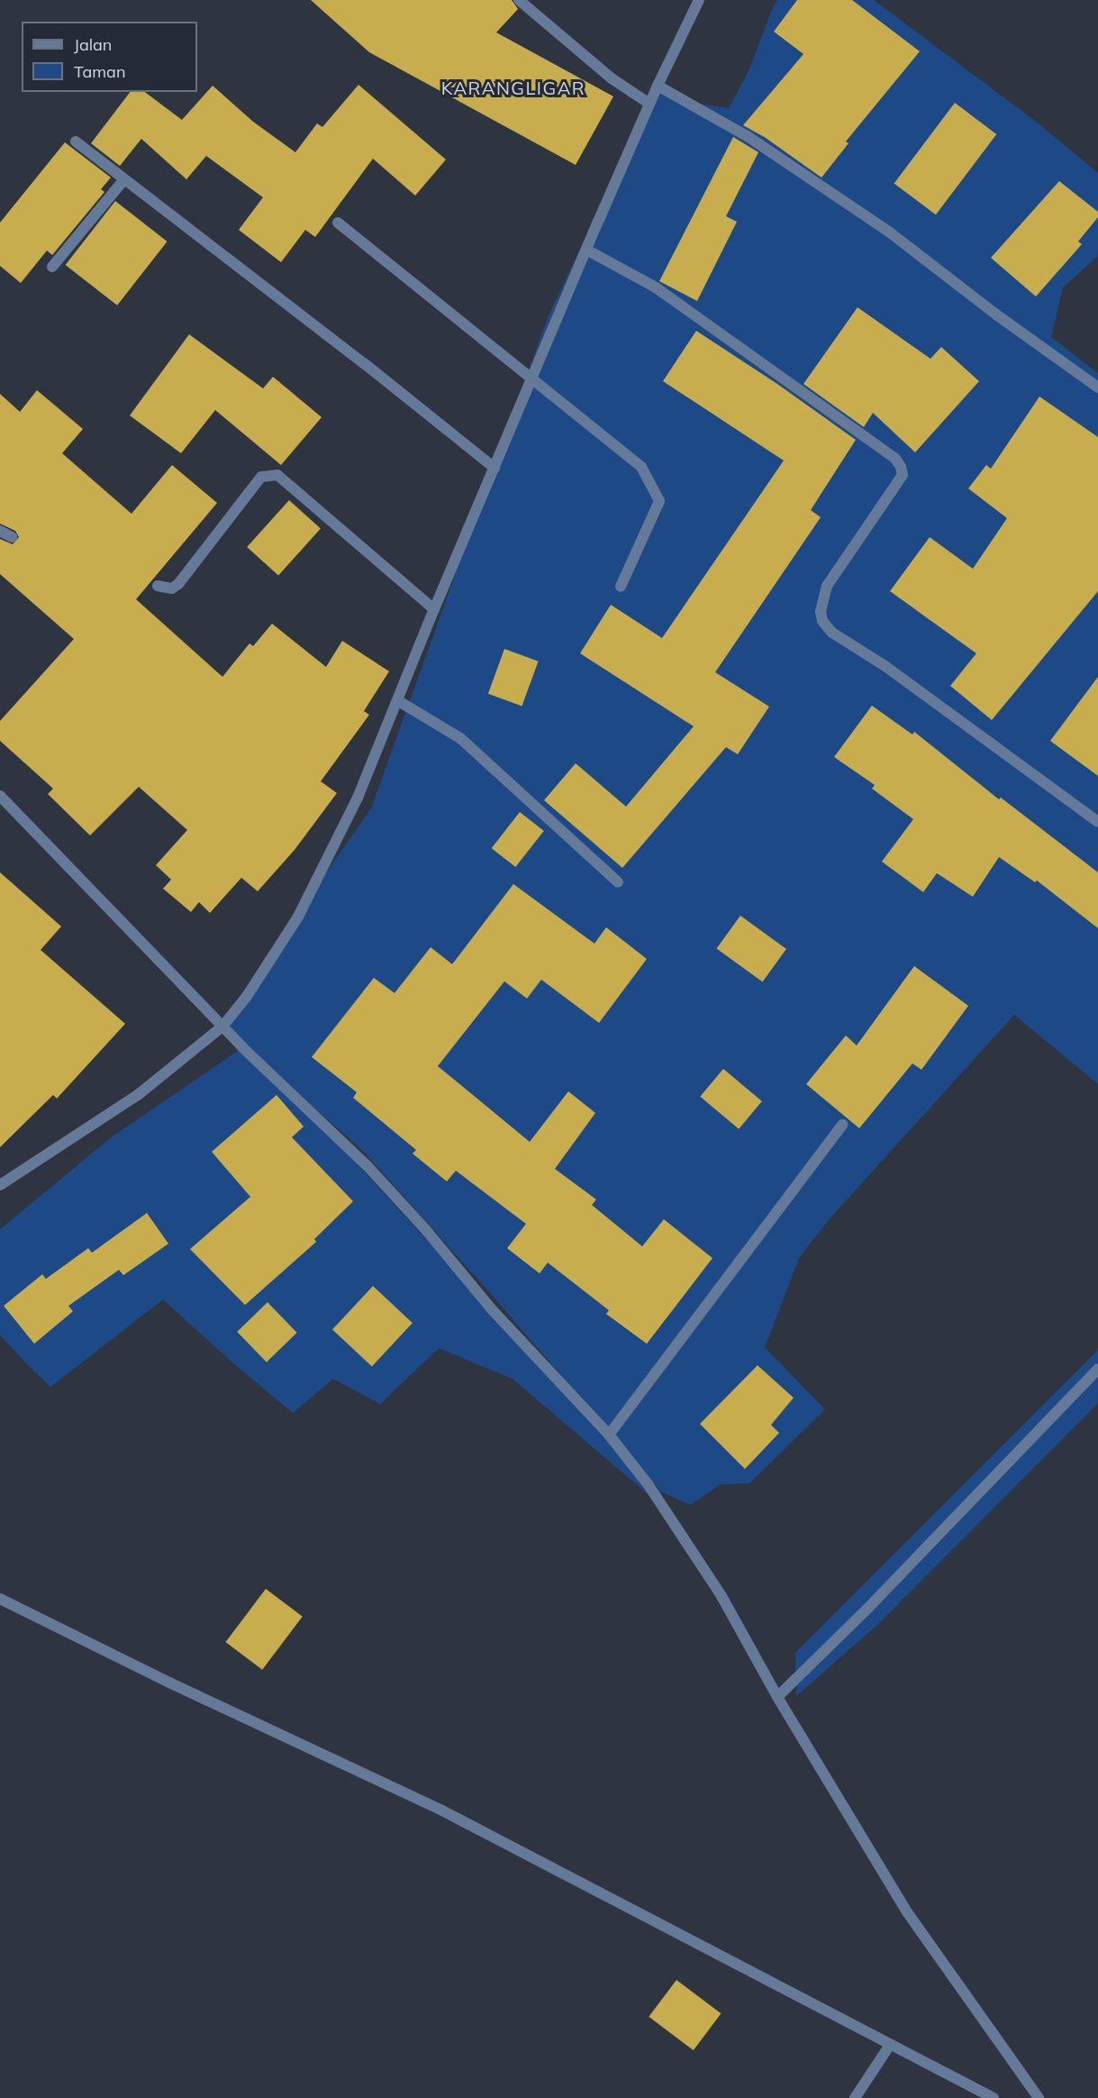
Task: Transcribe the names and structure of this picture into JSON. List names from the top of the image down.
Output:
{
  "districts": ["KARANGLIGAR"],
  "legend": ["Jalan", "Taman"]
}
